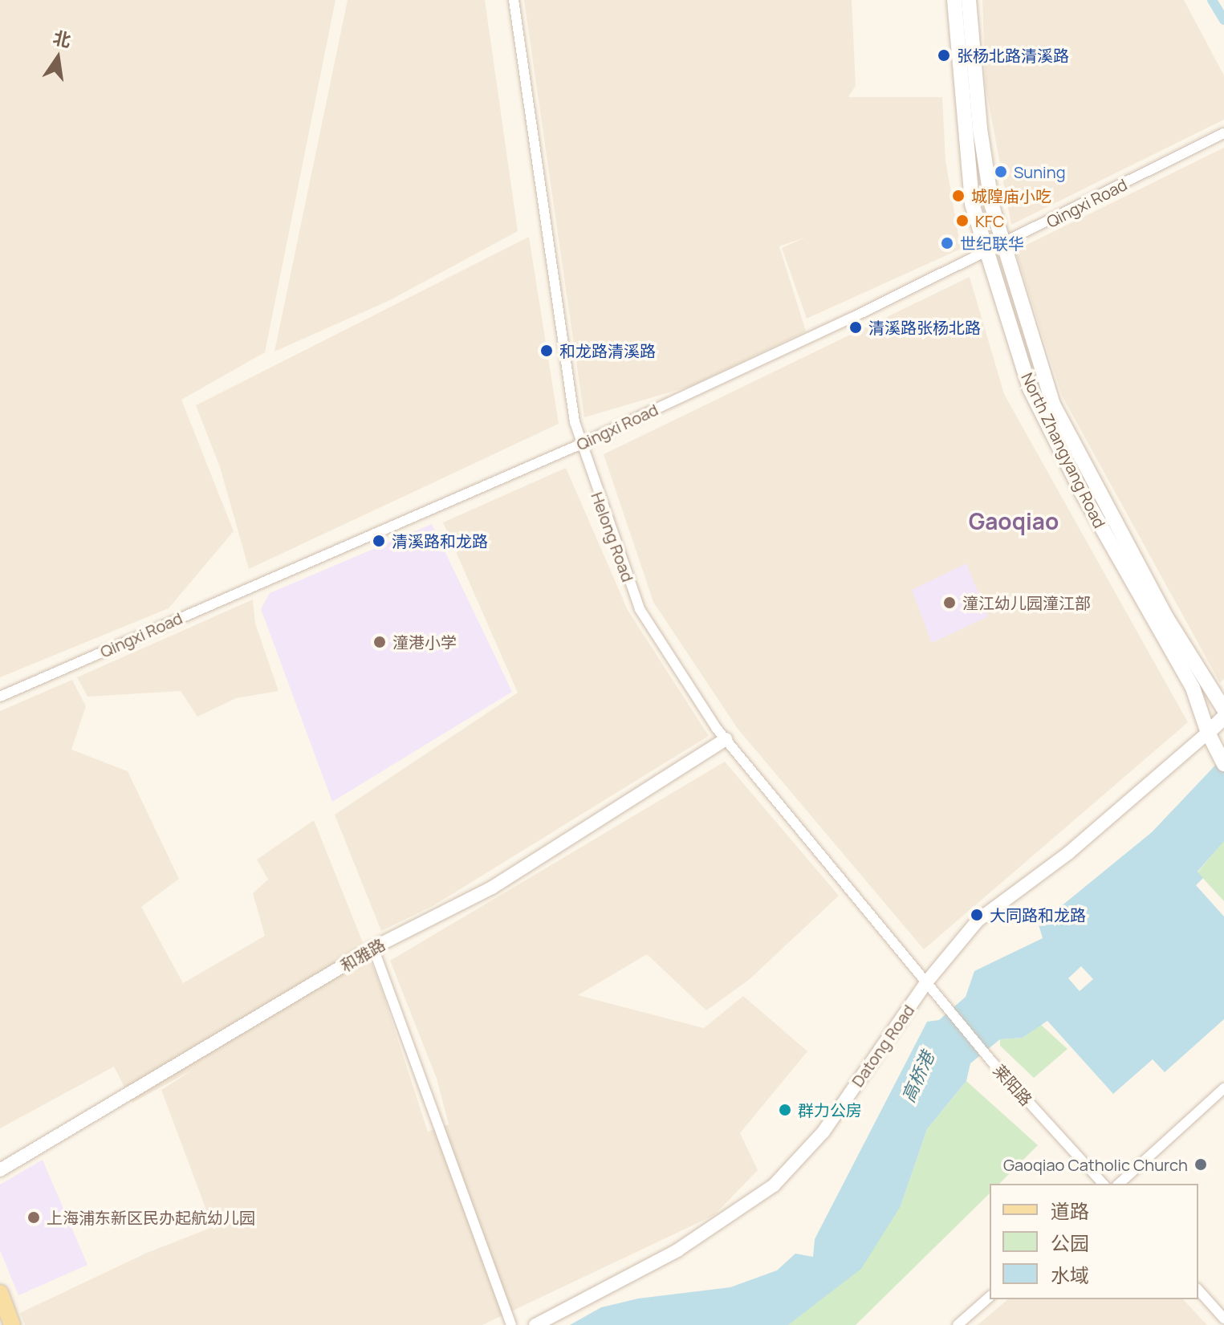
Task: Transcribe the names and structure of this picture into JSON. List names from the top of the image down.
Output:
{
  "streets": {
    "main road": ["North Zhangyang Road"],
    "street": [
      "Qingxi Road",
      "Helong Road",
      "和雅路",
      "Datong Road",
      "莱阳路"
    ]
  },
  "crossings": [
    ["Qingxi Road", "North Zhangyang Road"],
    ["Qingxi Road", "Helong Road"],
    ["North Zhangyang Road", "Datong Road"],
    ["Helong Road", "和雅路"],
    ["Helong Road", "Datong Road"],
    ["Helong Road", "莱阳路"],
    ["Datong Road", "莱阳路"]
  ],
  "districts": ["Gaoqiao"],
  "water": ["高桥港"],
  "places": [
    "张杨北路清溪路",
    "Suning",
    "城隍庙小吃",
    "KFC",
    "世纪联华",
    "清溪路张杨北路",
    "和龙路清溪路",
    "清溪路和龙路",
    "潼江幼儿园潼江部",
    "潼港小学",
    "大同路和龙路",
    "群力公房",
    "Gaoqiao Catholic Church",
    "上海浦东新区民办起航幼儿园"
  ],
  "legend": ["道路", "公园", "水域"],
  "north": "top"
}
